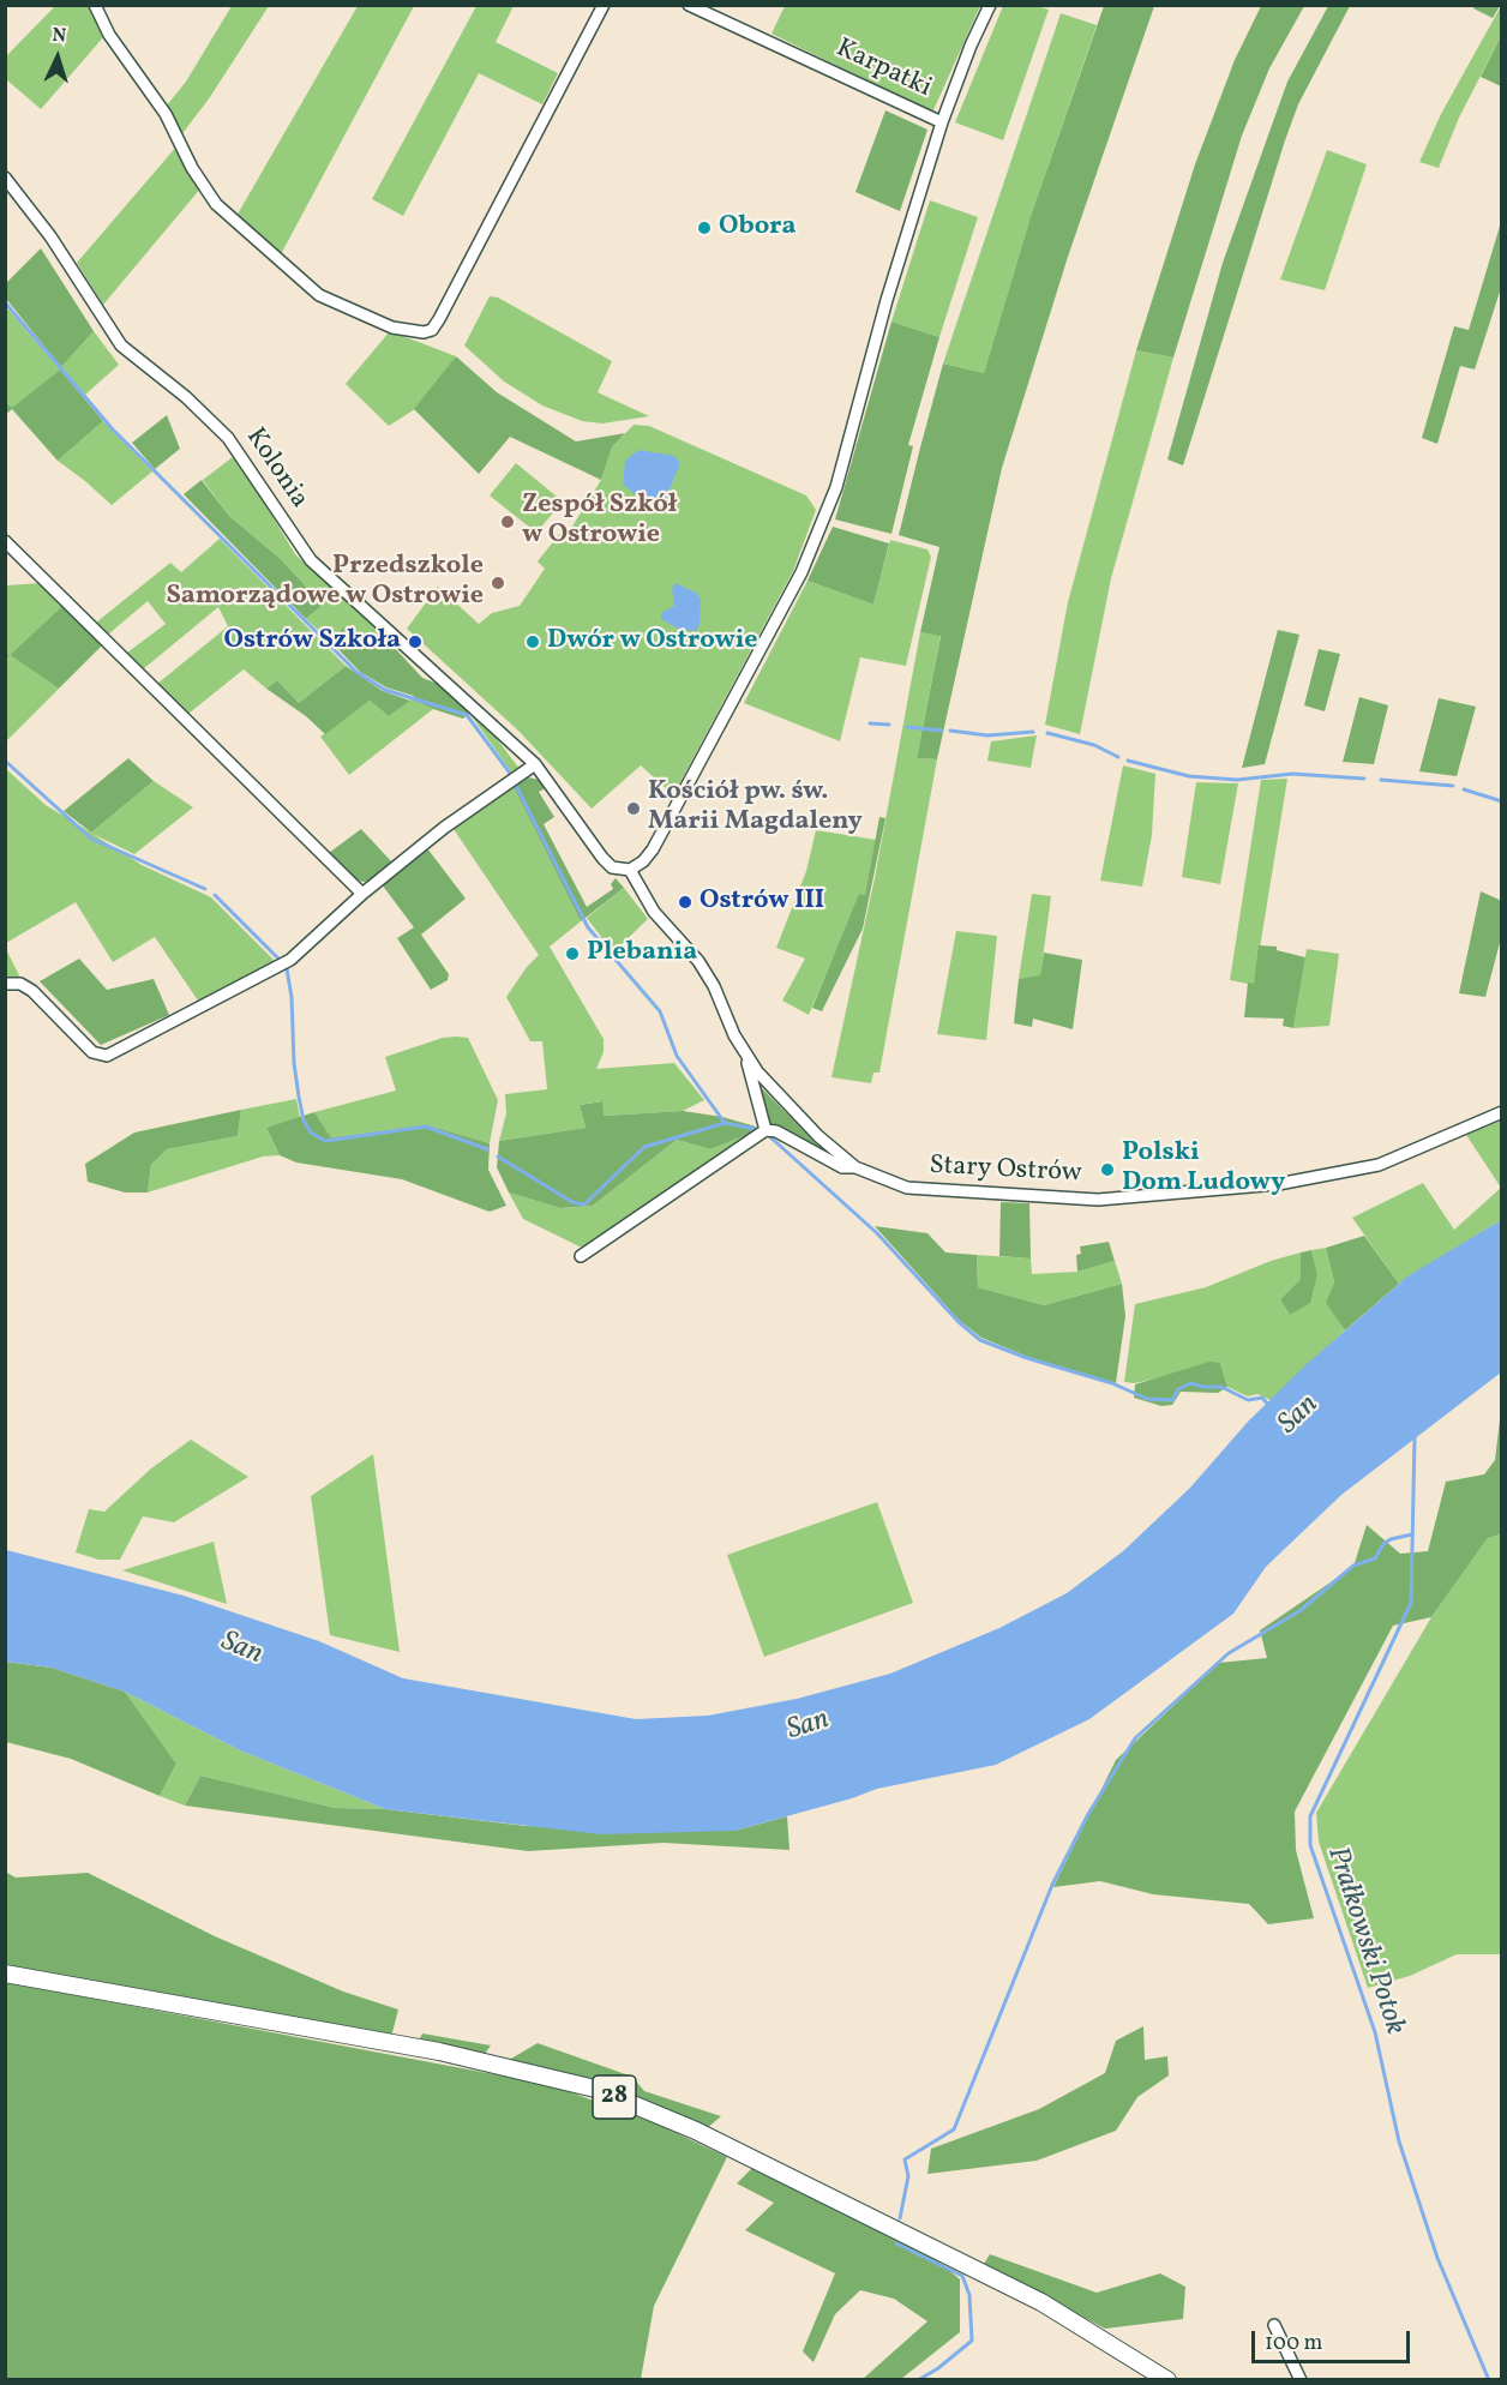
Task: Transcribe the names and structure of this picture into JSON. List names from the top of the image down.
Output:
{
  "streets": {
    "main road": ["28"],
    "street": ["Karpatki", "Kolonia", "Stary Ostrów"]
  },
  "water": ["San", "Prałkowski Potok"],
  "places": [
    "Obora",
    "Zespół Szkół w Ostrowie",
    "Przedszkole Samorządowe w Ostrowie",
    "Ostrów Szkoła",
    "Dwór w Ostrowie",
    "Kościół pw. św. Marii Magdaleny",
    "Ostrów III",
    "Plebania",
    "Polski Dom Ludowy"
  ],
  "scale_bar": "100 m",
  "north": "top"
}
